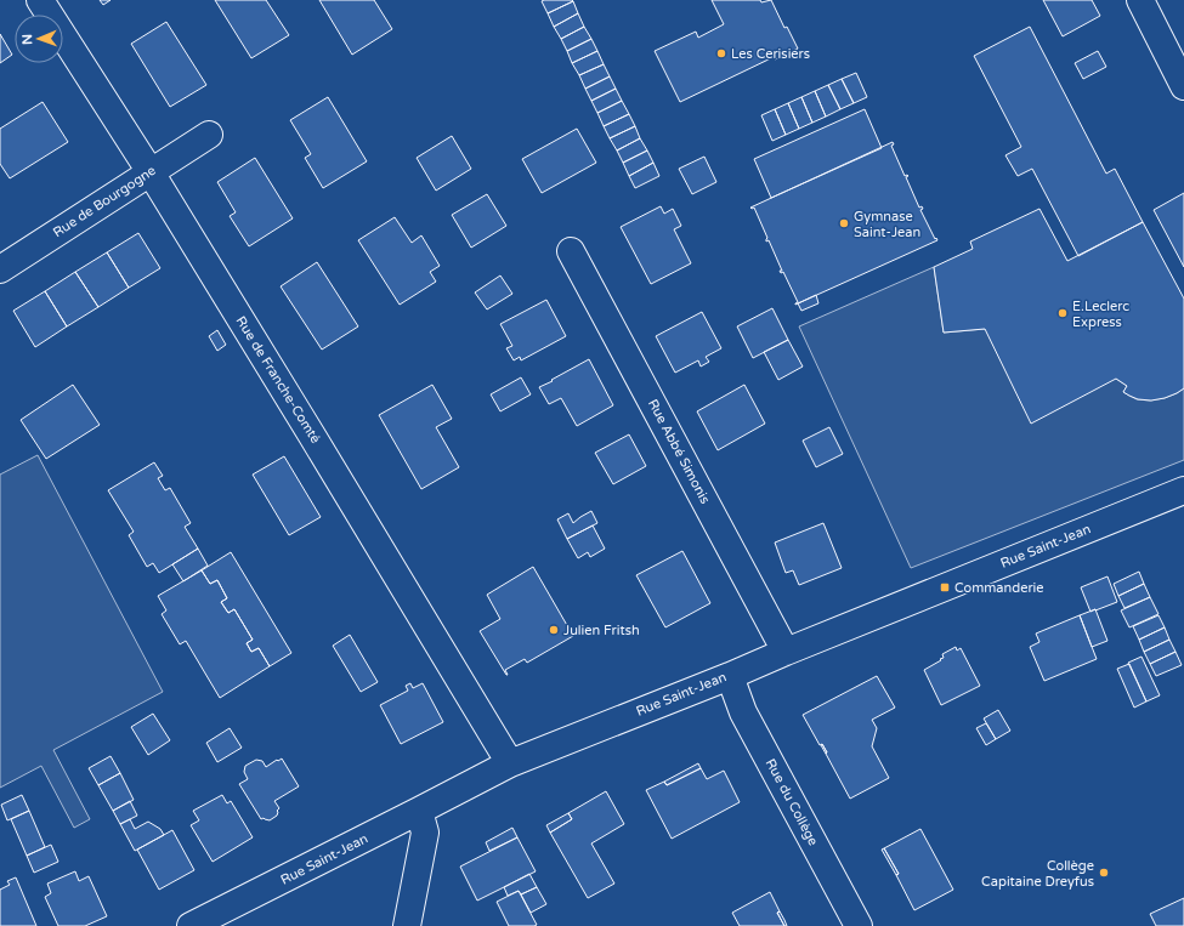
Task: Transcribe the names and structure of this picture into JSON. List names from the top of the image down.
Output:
{
  "streets": {
    "street": [
      "Rue de Bourgogne",
      "Rue de Franche-Comté",
      "Rue Abbé Simonis",
      "Rue Saint-Jean",
      "Rue du Collège"
    ]
  },
  "crossings": [
    ["Rue de Bourgogne", "Rue de Franche-Comté"],
    ["Rue de Franche-Comté", "Rue Saint-Jean"],
    ["Rue Abbé Simonis", "Rue Saint-Jean"],
    ["Rue Saint-Jean", "Rue du Collège"]
  ],
  "places": {
    "other": [
      "Les Cerisiers",
      "Gymnase Saint-Jean",
      "E.Leclerc Express",
      "Julien Fritsh",
      "Collège Capitaine Dreyfus"
    ],
    "transit": ["Commanderie"]
  },
  "north": "left"
}
